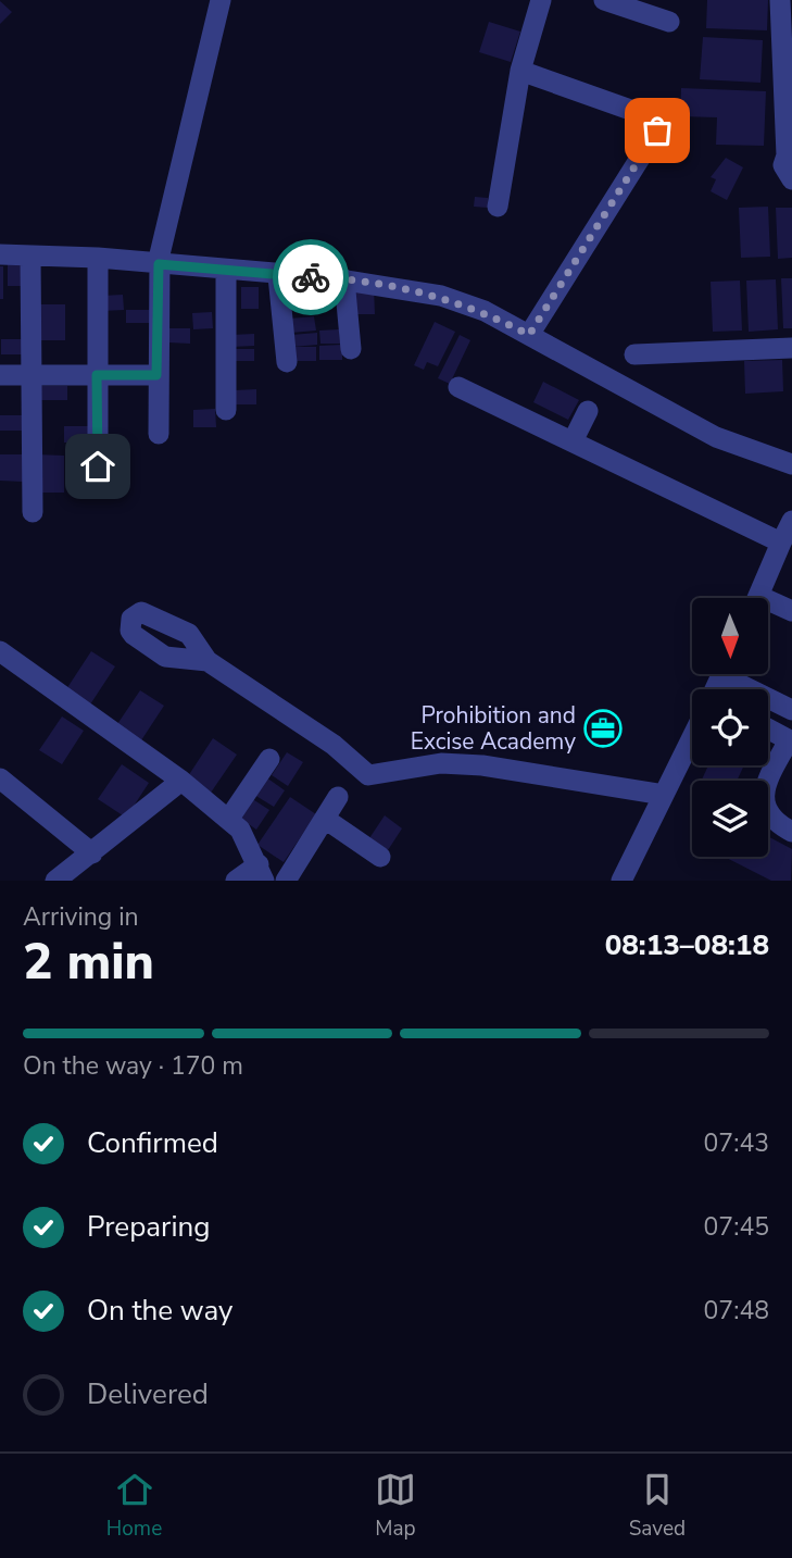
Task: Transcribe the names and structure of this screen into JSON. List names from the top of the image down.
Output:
{
  "places": {
    "office": ["Prohibition and Excise Academy"]
  },
  "north": "bottom",
  "page": {
    "heading": ["2 min", "Arriving in", "08:13–08:18"],
    "bar": "On the way · 170 m",
    "list": [
      ["Confirmed", "07:43"],
      ["Preparing", "07:45"],
      ["On the way", "07:48"],
      "Delivered"
    ],
    "tabs": ["Home", "Map", "Saved"]
  }
}
